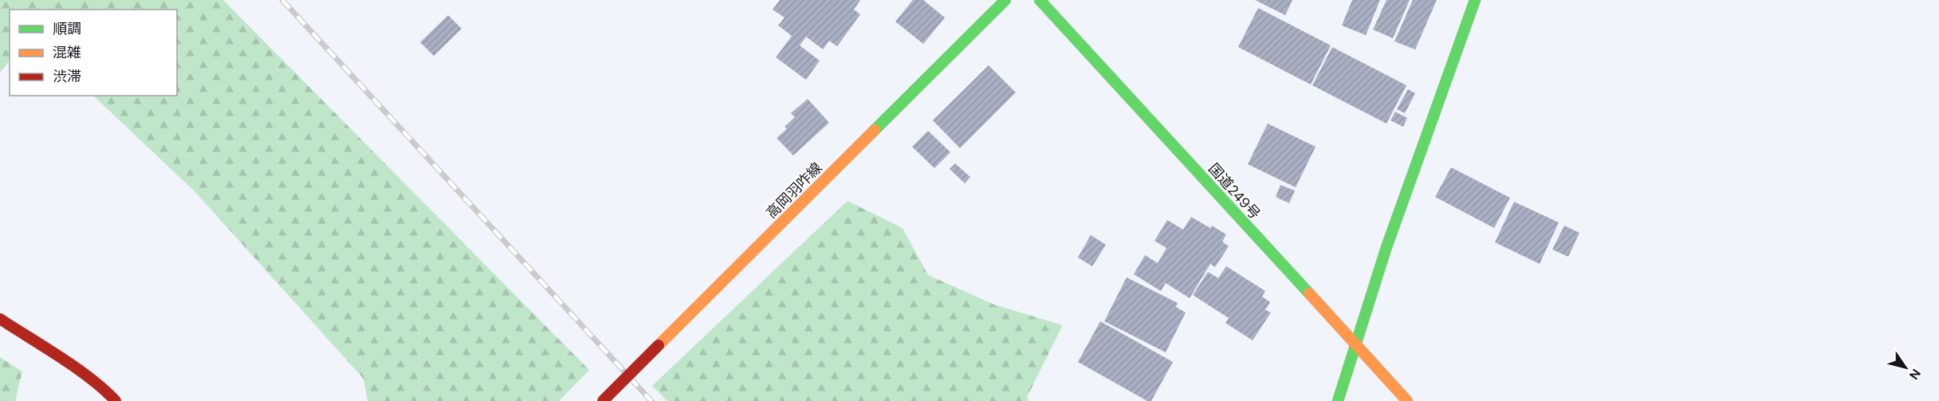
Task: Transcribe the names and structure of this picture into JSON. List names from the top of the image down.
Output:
{
  "streets": {
    "main road": ["高岡羽咋線", "国道249号"]
  },
  "legend": ["順調", "混雑", "渋滞"],
  "north": "bottom right"
}
